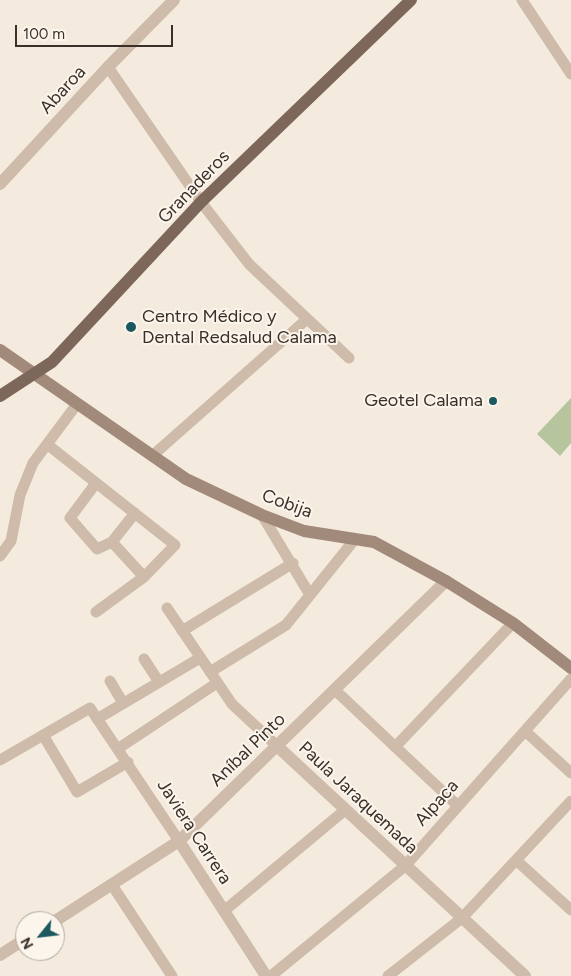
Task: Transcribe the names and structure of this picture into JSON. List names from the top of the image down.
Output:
{
  "streets": {
    "main road": ["Granaderos", "Cobija"],
    "street": [
      "Abaroa",
      "Aníbal Pinto",
      "Paula Jaraquemada",
      "Alpaca",
      "Javiera Carrera"
    ]
  },
  "crossings": [
    ["Granaderos", "Cobija"],
    ["Cobija", "Aníbal Pinto"],
    ["Aníbal Pinto", "Paula Jaraquemada"],
    ["Aníbal Pinto", "Javiera Carrera"],
    ["Paula Jaraquemada", "Alpaca"]
  ],
  "places": ["Centro Médico y Dental Redsalud Calama", "Geotel Calama"],
  "scale_bar": "100 m",
  "north": "bottom left"
}
